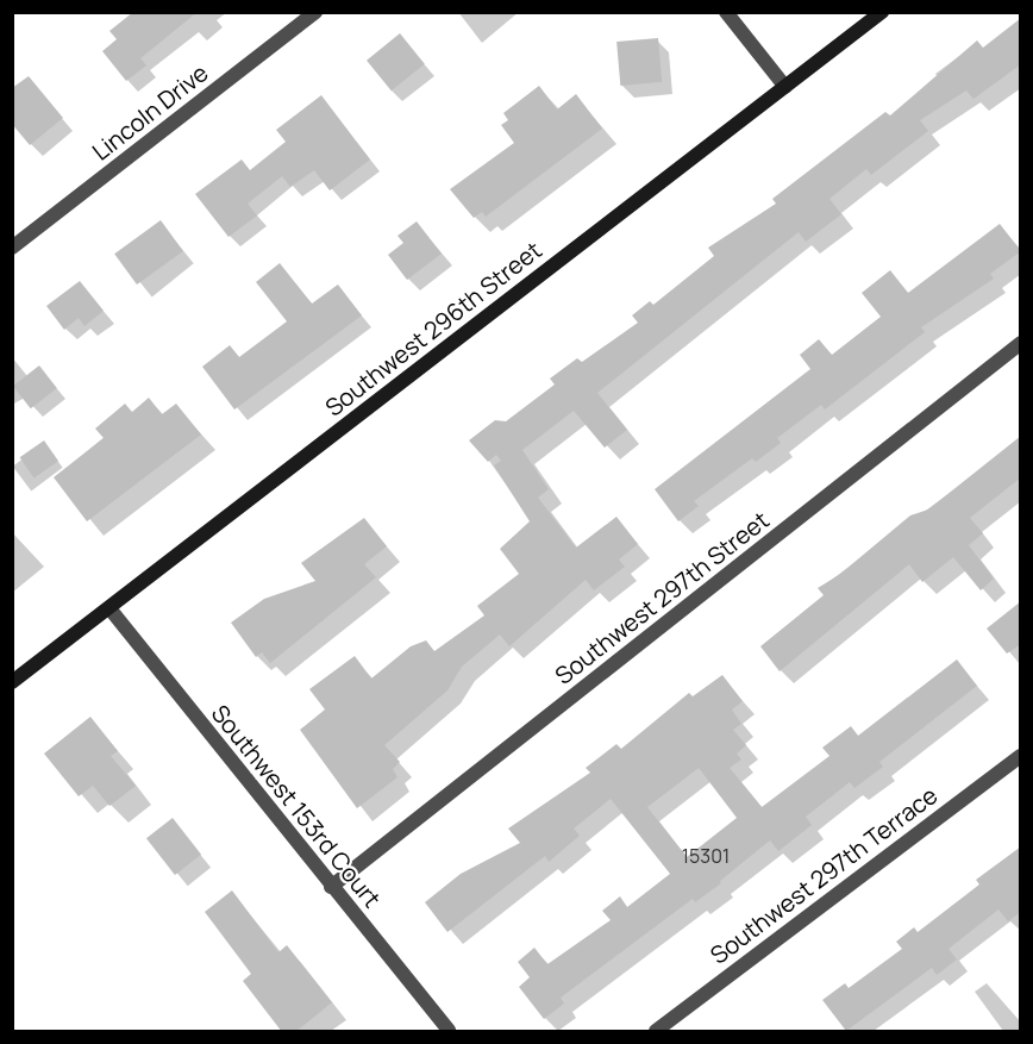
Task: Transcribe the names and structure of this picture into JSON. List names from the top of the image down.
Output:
{
  "streets": {
    "street": [
      "Lincoln Drive",
      "Southwest 296th Street",
      "Southwest 297th Street",
      "Southwest 153rd Court",
      "Southwest 297th Terrace"
    ]
  },
  "crossings": [
    ["Southwest 296th Street", "Southwest 153rd Court"],
    ["Southwest 297th Street", "Southwest 153rd Court"]
  ],
  "house_numbers": ["15301"]
}
